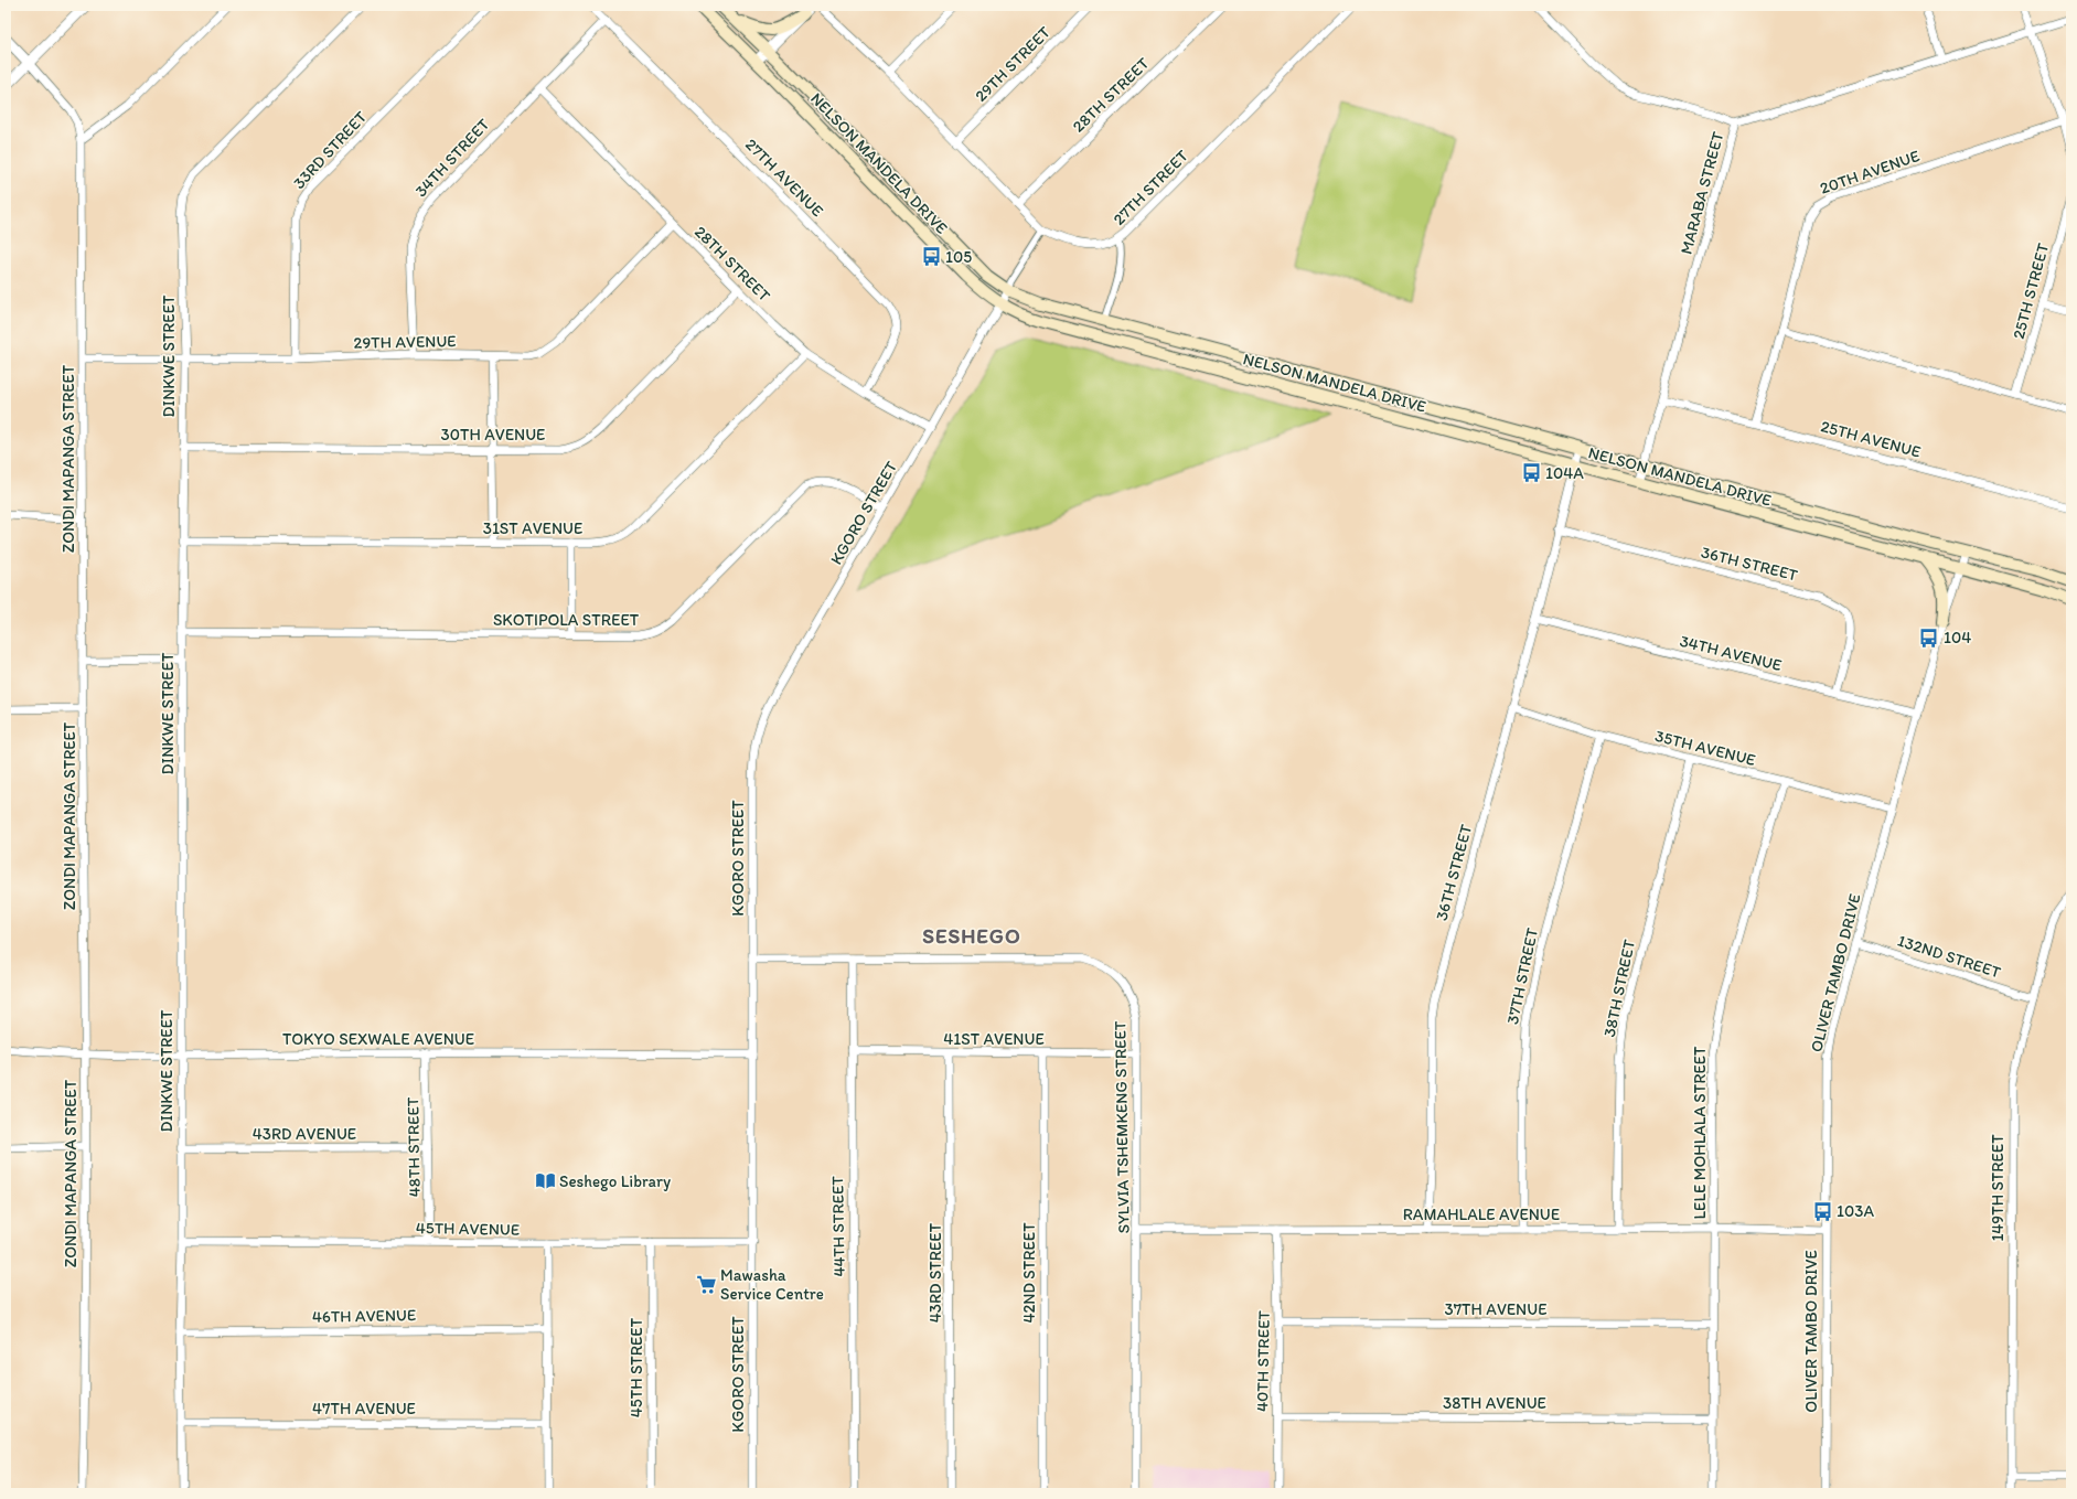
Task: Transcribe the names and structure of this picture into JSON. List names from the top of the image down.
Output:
{
  "streets": {
    "main road": ["NELSON MANDELA DRIVE"],
    "street": [
      "29TH STREET",
      "28TH STREET",
      "33RD STREET",
      "34TH STREET",
      "20TH AVENUE",
      "27TH AVENUE",
      "27TH STREET",
      "MARABA STREET",
      "25TH STREET",
      "29TH AVENUE",
      "DINKWE STREET",
      "30TH AVENUE",
      "25TH AVENUE",
      "ZONDI MAPANGA STREET",
      "KGORO STREET",
      "31ST AVENUE",
      "36TH STREET",
      "SKOTIPOLA STREET",
      "34TH AVENUE",
      "35TH AVENUE",
      "132ND STREET",
      "OLIVER TAMBO DRIVE",
      "37TH STREET",
      "38TH STREET",
      "TOKYO SEXWALE AVENUE",
      "41ST AVENUE",
      "SYLVIA TSHEMKENG STREET",
      "LELE MOHLALA STREET",
      "43RD AVENUE",
      "48TH STREET",
      "149TH STREET",
      "RAMAHLALE AVENUE",
      "44TH STREET",
      "45TH AVENUE",
      "43RD STREET",
      "42ND STREET",
      "37TH AVENUE",
      "46TH AVENUE",
      "40TH STREET",
      "45TH STREET",
      "38TH AVENUE",
      "47TH AVENUE"
    ]
  },
  "crossings": [
    ["29TH STREET", "27TH STREET"],
    ["28TH STREET", "34TH STREET"],
    ["28TH STREET", "27TH AVENUE"],
    ["28TH STREET", "27TH STREET"],
    ["28TH STREET", "29TH AVENUE"],
    ["28TH STREET", "30TH AVENUE"],
    ["28TH STREET", "KGORO STREET"],
    ["28TH STREET", "31ST AVENUE"],
    ["33RD STREET", "29TH AVENUE"],
    ["34TH STREET", "27TH AVENUE"],
    ["34TH STREET", "29TH AVENUE"],
    ["NELSON MANDELA DRIVE", "MARABA STREET"],
    ["NELSON MANDELA DRIVE", "KGORO STREET"],
    ["NELSON MANDELA DRIVE", "36TH STREET"],
    ["NELSON MANDELA DRIVE", "OLIVER TAMBO DRIVE"],
    ["20TH AVENUE", "25TH AVENUE"],
    ["MARABA STREET", "25TH AVENUE"],
    ["29TH AVENUE", "DINKWE STREET"],
    ["29TH AVENUE", "ZONDI MAPANGA STREET"],
    ["DINKWE STREET", "30TH AVENUE"],
    ["DINKWE STREET", "31ST AVENUE"],
    ["DINKWE STREET", "SKOTIPOLA STREET"],
    ["DINKWE STREET", "TOKYO SEXWALE AVENUE"],
    ["DINKWE STREET", "43RD AVENUE"],
    ["DINKWE STREET", "45TH AVENUE"],
    ["DINKWE STREET", "46TH AVENUE"],
    ["DINKWE STREET", "47TH AVENUE"],
    ["ZONDI MAPANGA STREET", "TOKYO SEXWALE AVENUE"],
    ["KGORO STREET", "SKOTIPOLA STREET"],
    ["KGORO STREET", "TOKYO SEXWALE AVENUE"],
    ["KGORO STREET", "SYLVIA TSHEMKENG STREET"],
    ["KGORO STREET", "45TH AVENUE"],
    ["36TH STREET", "34TH AVENUE"],
    ["36TH STREET", "35TH AVENUE"],
    ["36TH STREET", "RAMAHLALE AVENUE"],
    ["34TH AVENUE", "OLIVER TAMBO DRIVE"],
    ["35TH AVENUE", "OLIVER TAMBO DRIVE"],
    ["35TH AVENUE", "37TH STREET"],
    ["35TH AVENUE", "38TH STREET"],
    ["35TH AVENUE", "LELE MOHLALA STREET"],
    ["132ND STREET", "OLIVER TAMBO DRIVE"],
    ["132ND STREET", "149TH STREET"],
    ["OLIVER TAMBO DRIVE", "RAMAHLALE AVENUE"],
    ["37TH STREET", "RAMAHLALE AVENUE"],
    ["38TH STREET", "RAMAHLALE AVENUE"],
    ["TOKYO SEXWALE AVENUE", "48TH STREET"],
    ["41ST AVENUE", "SYLVIA TSHEMKENG STREET"],
    ["41ST AVENUE", "44TH STREET"],
    ["41ST AVENUE", "43RD STREET"],
    ["41ST AVENUE", "42ND STREET"],
    ["SYLVIA TSHEMKENG STREET", "RAMAHLALE AVENUE"],
    ["SYLVIA TSHEMKENG STREET", "44TH STREET"],
    ["LELE MOHLALA STREET", "RAMAHLALE AVENUE"],
    ["LELE MOHLALA STREET", "37TH AVENUE"],
    ["LELE MOHLALA STREET", "38TH AVENUE"],
    ["43RD AVENUE", "48TH STREET"],
    ["48TH STREET", "45TH AVENUE"],
    ["RAMAHLALE AVENUE", "40TH STREET"],
    ["45TH AVENUE", "45TH STREET"],
    ["37TH AVENUE", "40TH STREET"],
    ["40TH STREET", "38TH AVENUE"]
  ],
  "districts": ["SESHEGO"],
  "places": {
    "bus stop": [
      "105",
      "104A",
      "104",
      "103A"
    ],
    "library": ["Seshego Library"],
    "supermarket": ["Mawasha Service Centre"]
  }
}
